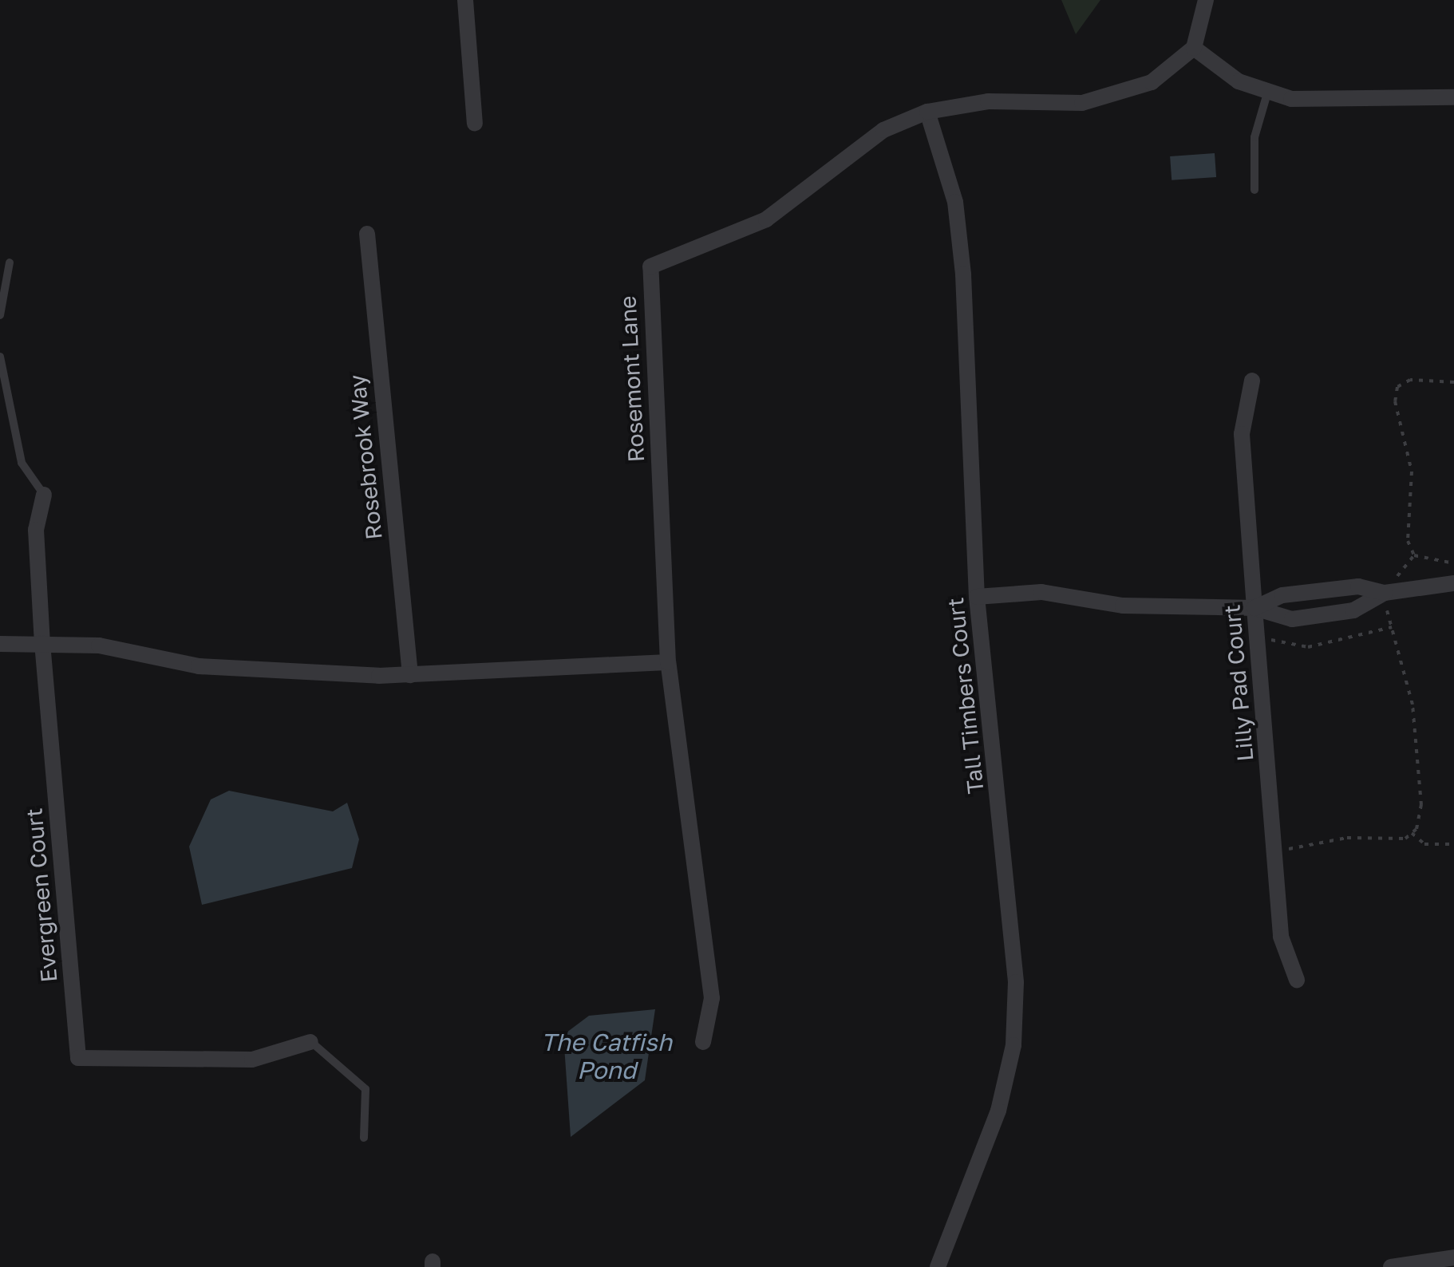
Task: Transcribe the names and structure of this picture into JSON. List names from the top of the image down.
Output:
{
  "streets": {
    "street": [
      "Rosemont Lane",
      "Rosebrook Way",
      "Lilly Pad Court",
      "Tall Timbers Court",
      "Evergreen Court"
    ]
  },
  "crossings": [
    ["Rosemont Lane", "Tall Timbers Court"]
  ],
  "water": ["The Catfish Pond"]
}
